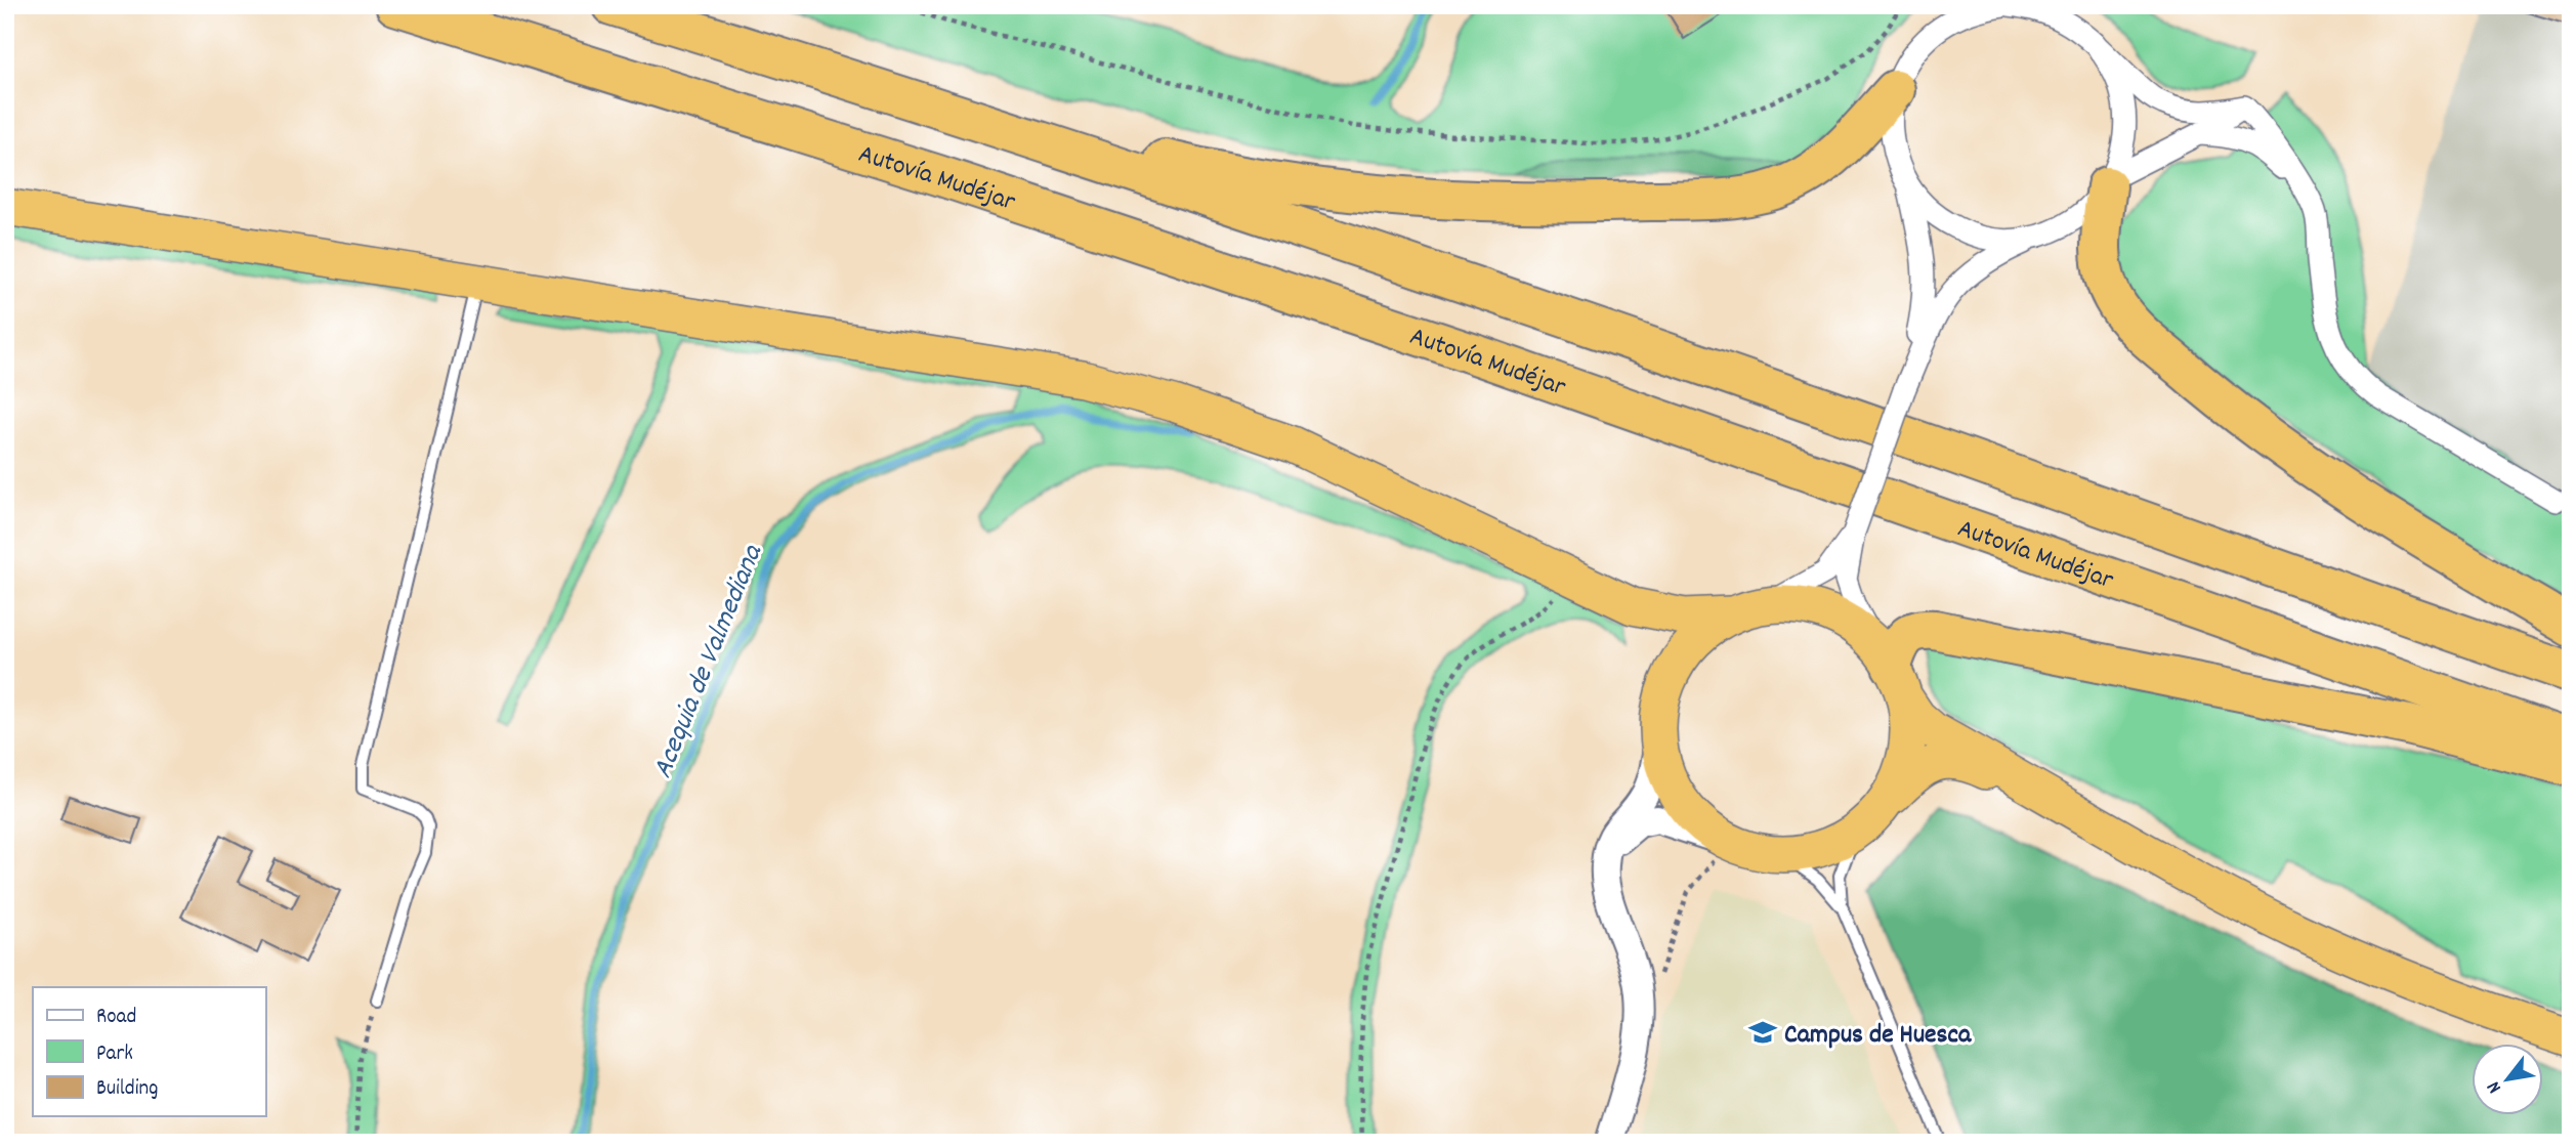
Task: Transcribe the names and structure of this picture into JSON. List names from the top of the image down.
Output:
{
  "streets": {
    "highway": ["Autovía Mudéjar"]
  },
  "water": ["Acequia de Valmediana"],
  "places": {
    "school or university": ["Campus de Huesca"]
  },
  "legend": ["Road", "Park", "Building"],
  "north": "bottom left"
}
